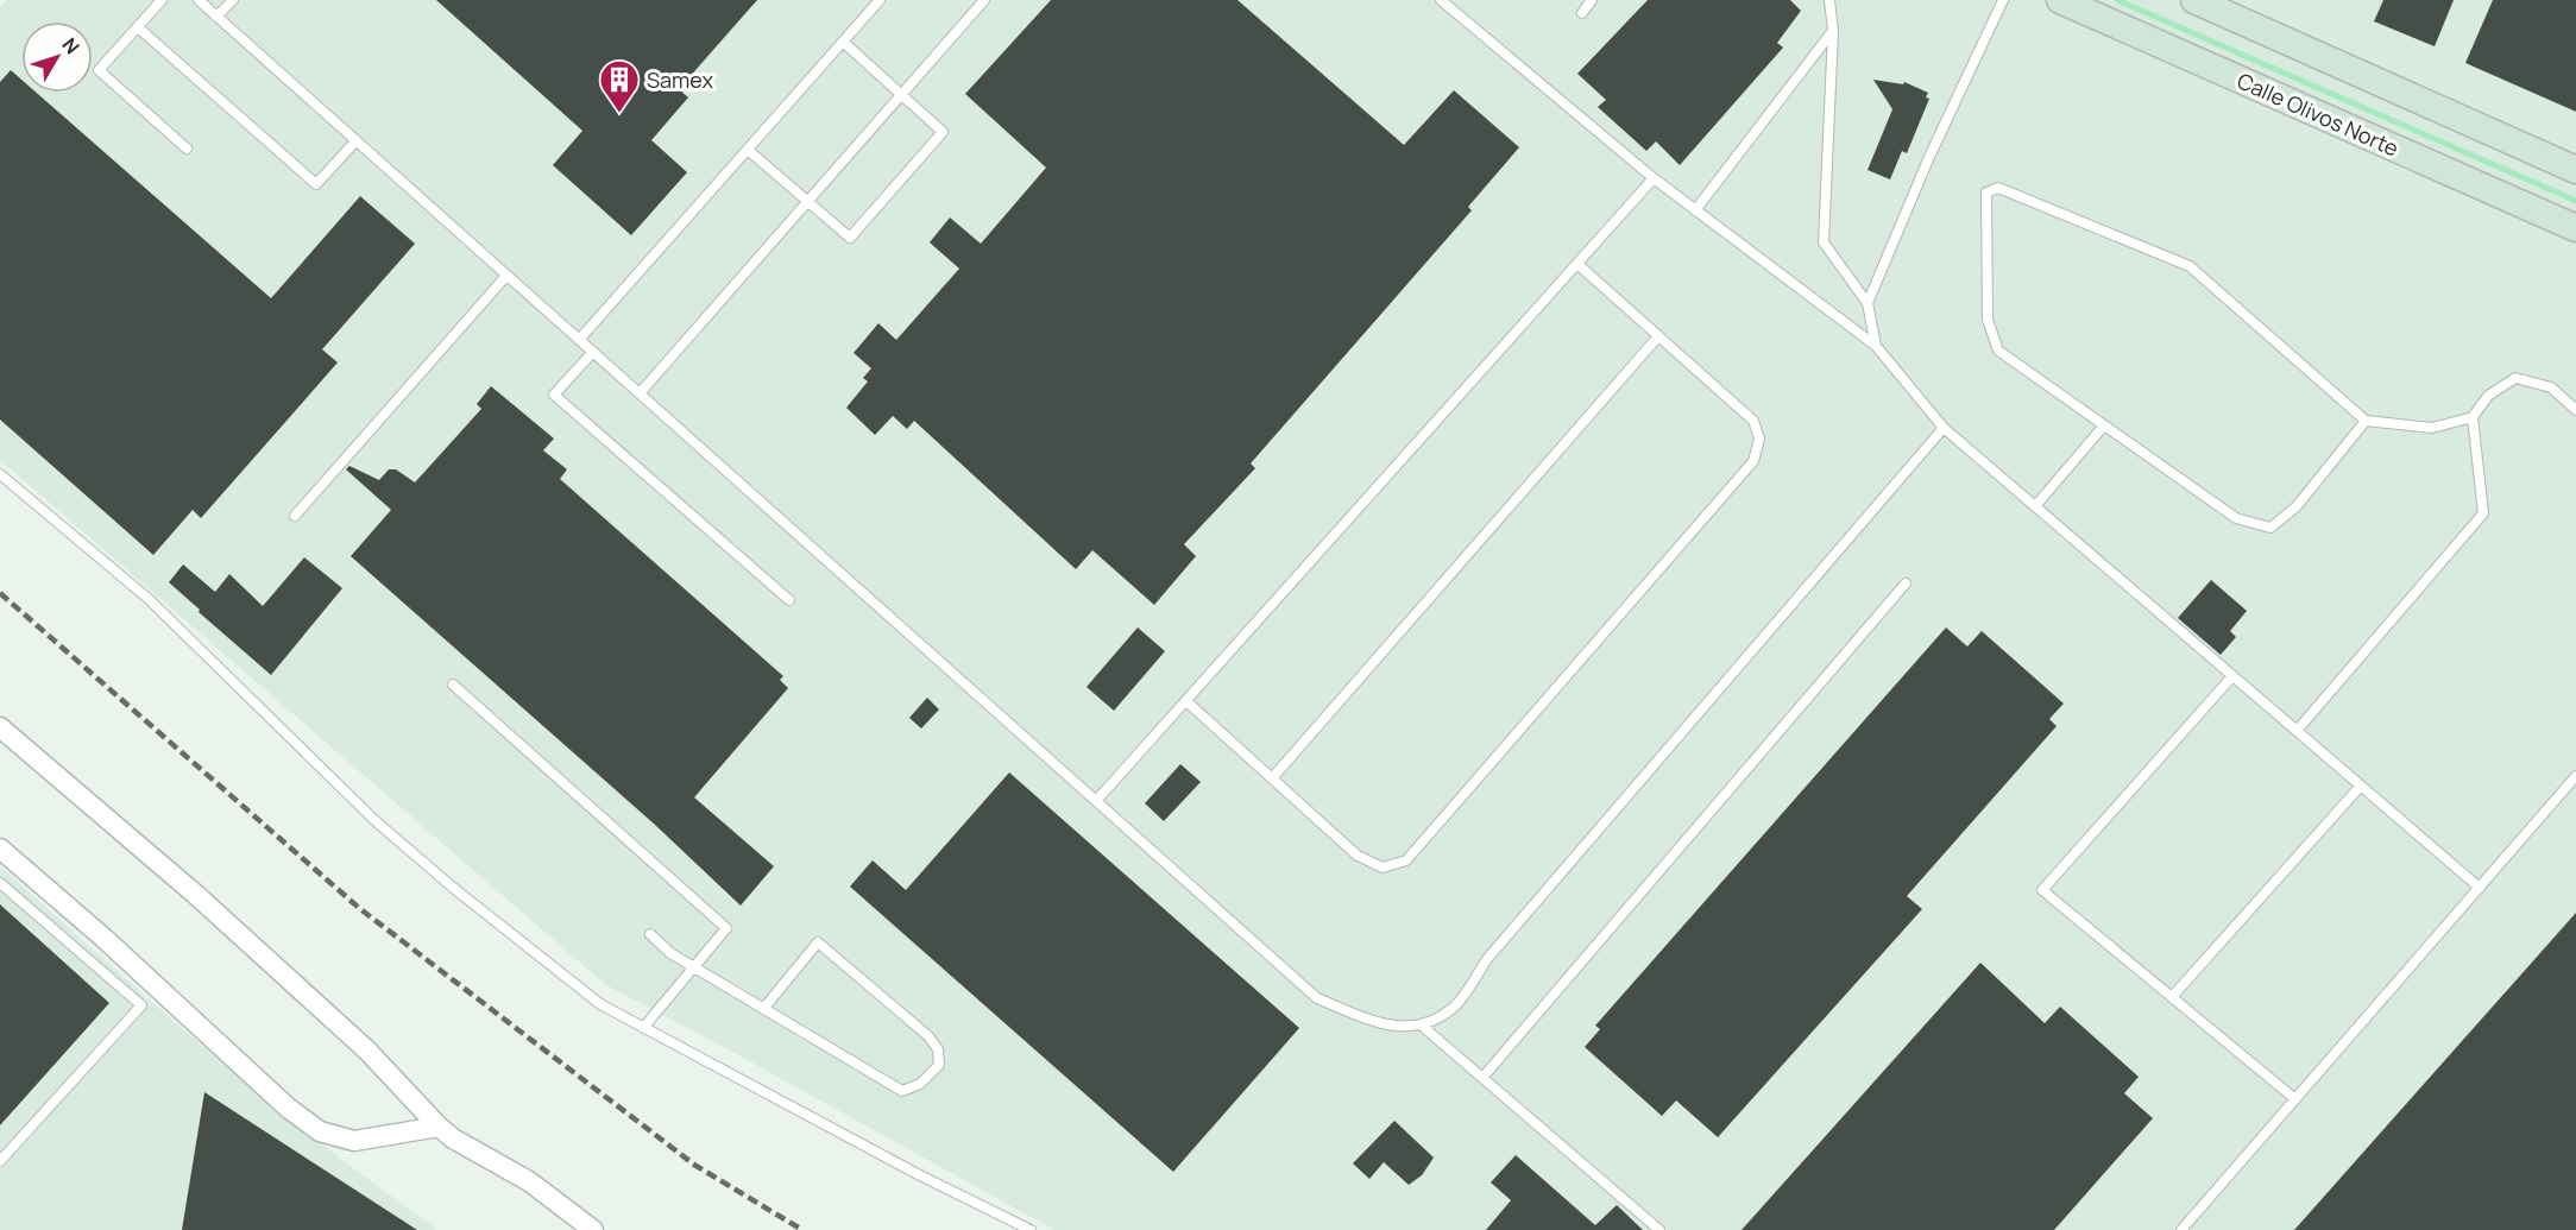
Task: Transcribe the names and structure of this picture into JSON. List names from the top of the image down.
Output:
{
  "streets": {
    "main road": ["Calle Olivos Norte"]
  },
  "places": {
    "building": ["Samex"]
  },
  "north": "top right"
}
